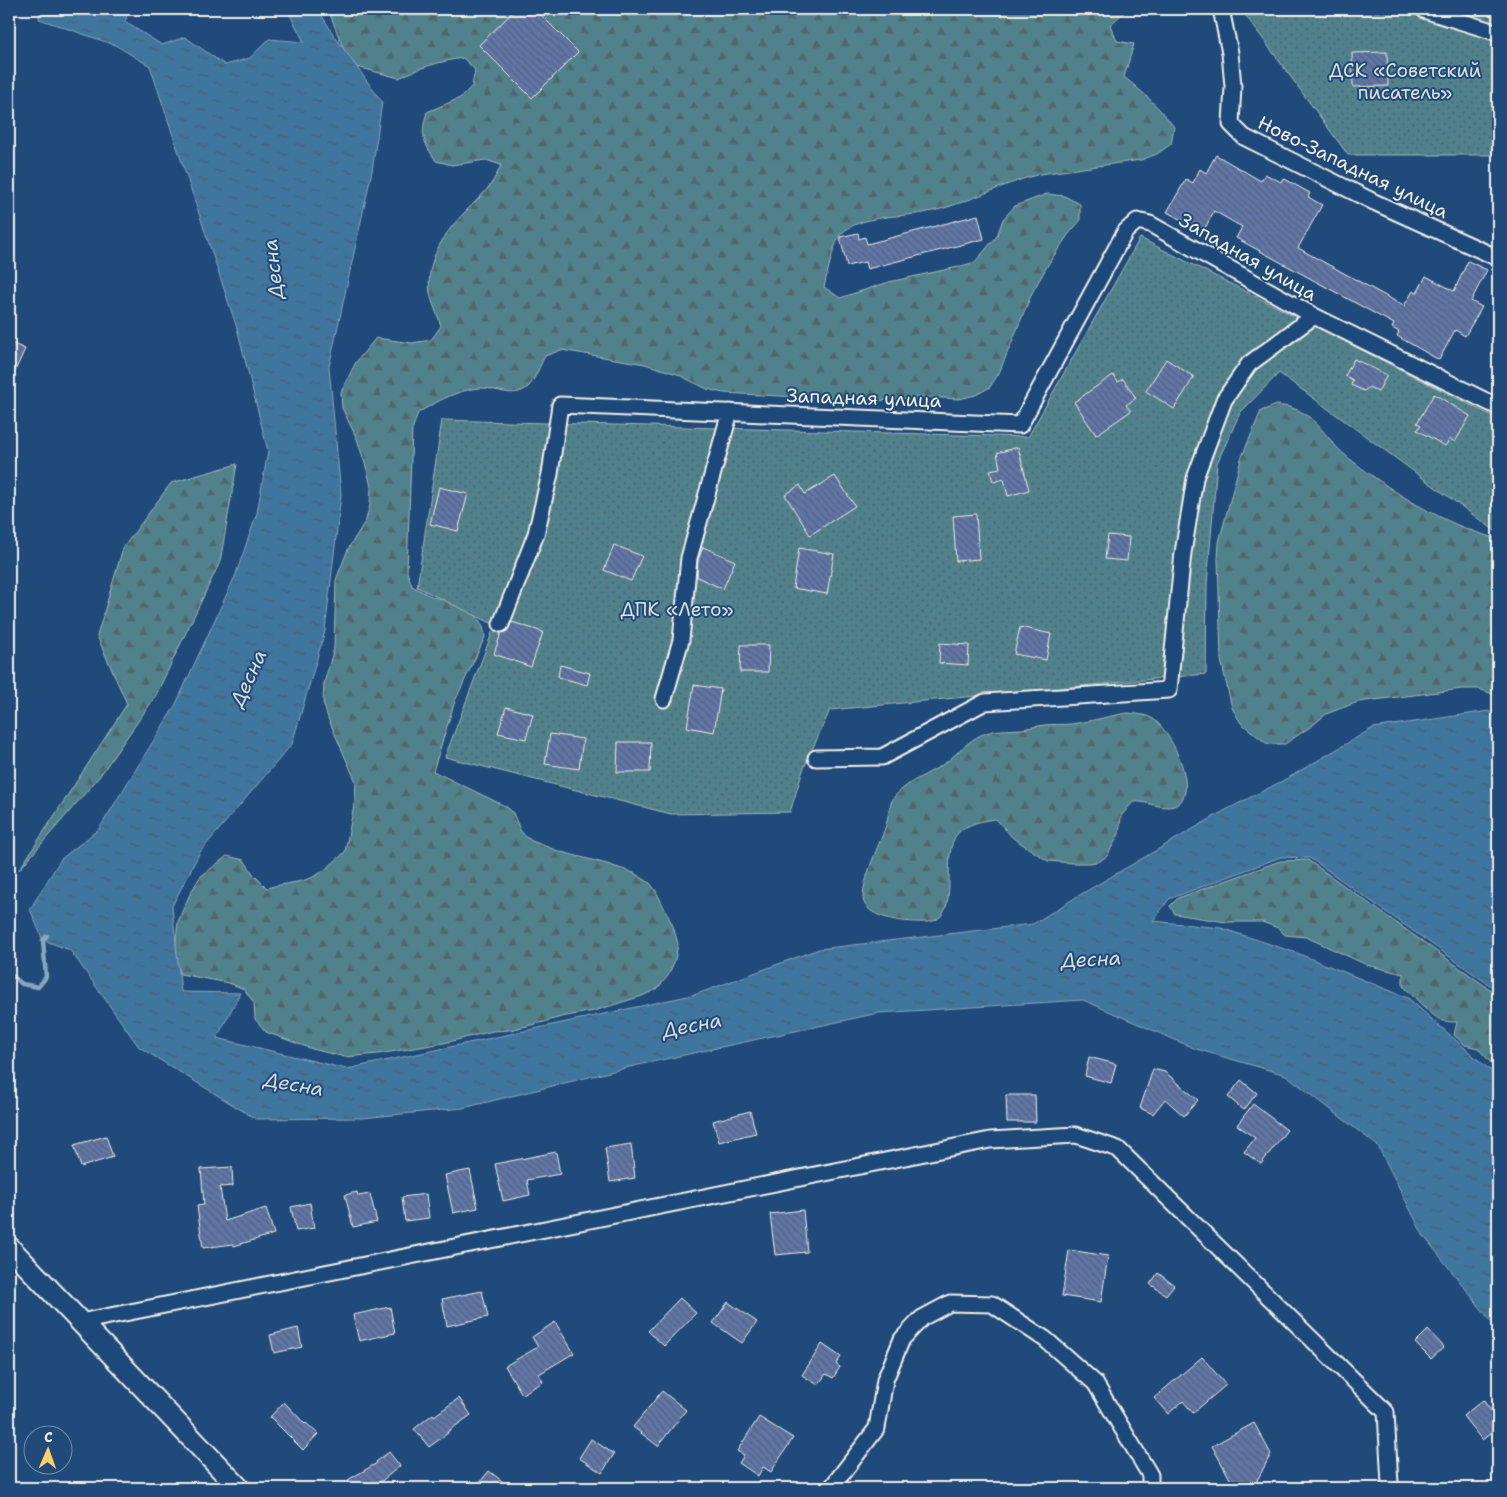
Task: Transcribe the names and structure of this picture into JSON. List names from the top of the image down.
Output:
{
  "streets": {
    "street": ["Ново-Западная улица", "Западная улица"]
  },
  "water": ["Десна"],
  "parks": ["ДСК «Советский писатель»", "ДПК «Лето»"],
  "north": "top"
}
